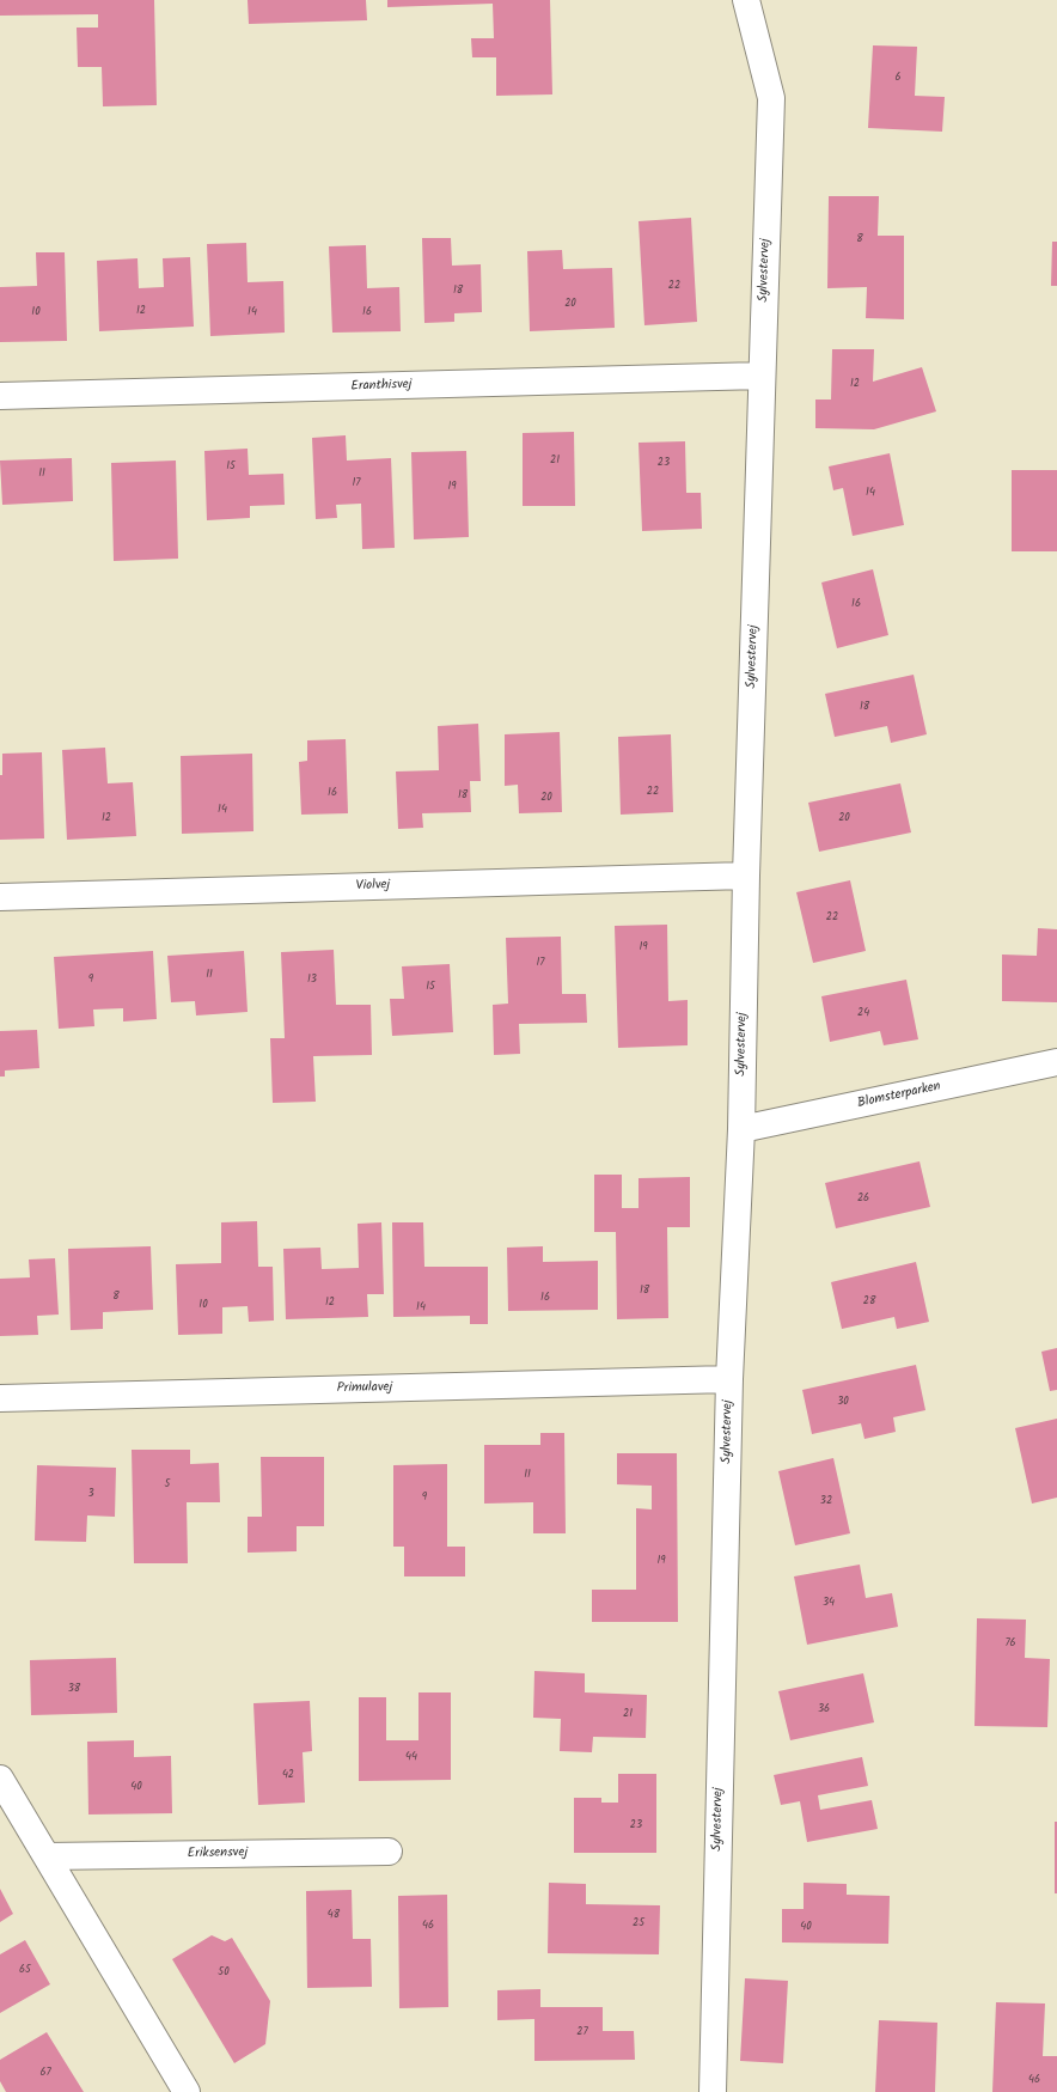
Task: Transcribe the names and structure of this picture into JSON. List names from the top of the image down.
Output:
{
  "streets": {
    "street": [
      "Sylvestervej",
      "Eranthisvej",
      "Violvej",
      "Blomsterparken",
      "Primulavej",
      "Eriksensvej"
    ]
  },
  "crossings": [
    ["Sylvestervej", "Eranthisvej"],
    ["Sylvestervej", "Violvej"],
    ["Sylvestervej", "Blomsterparken"],
    ["Sylvestervej", "Primulavej"]
  ],
  "house_numbers": [
    "6",
    "8",
    "22",
    "18",
    "20",
    "12",
    "10",
    "14",
    "16",
    "12",
    "21",
    "23",
    "15",
    "11",
    "17",
    "19",
    "14",
    "16",
    "18",
    "22",
    "16",
    "18",
    "20",
    "14",
    "12",
    "20",
    "22",
    "19",
    "17",
    "11",
    "9",
    "13",
    "15",
    "24",
    "26",
    "18",
    "8",
    "16",
    "28",
    "12",
    "10",
    "14",
    "30",
    "11",
    "5",
    "3",
    "9",
    "32",
    "19",
    "34",
    "76",
    "38",
    "36",
    "21",
    "44",
    "42",
    "40",
    "23",
    "48",
    "25",
    "46",
    "40",
    "65",
    "50",
    "27",
    "67",
    "46"
  ]
}
